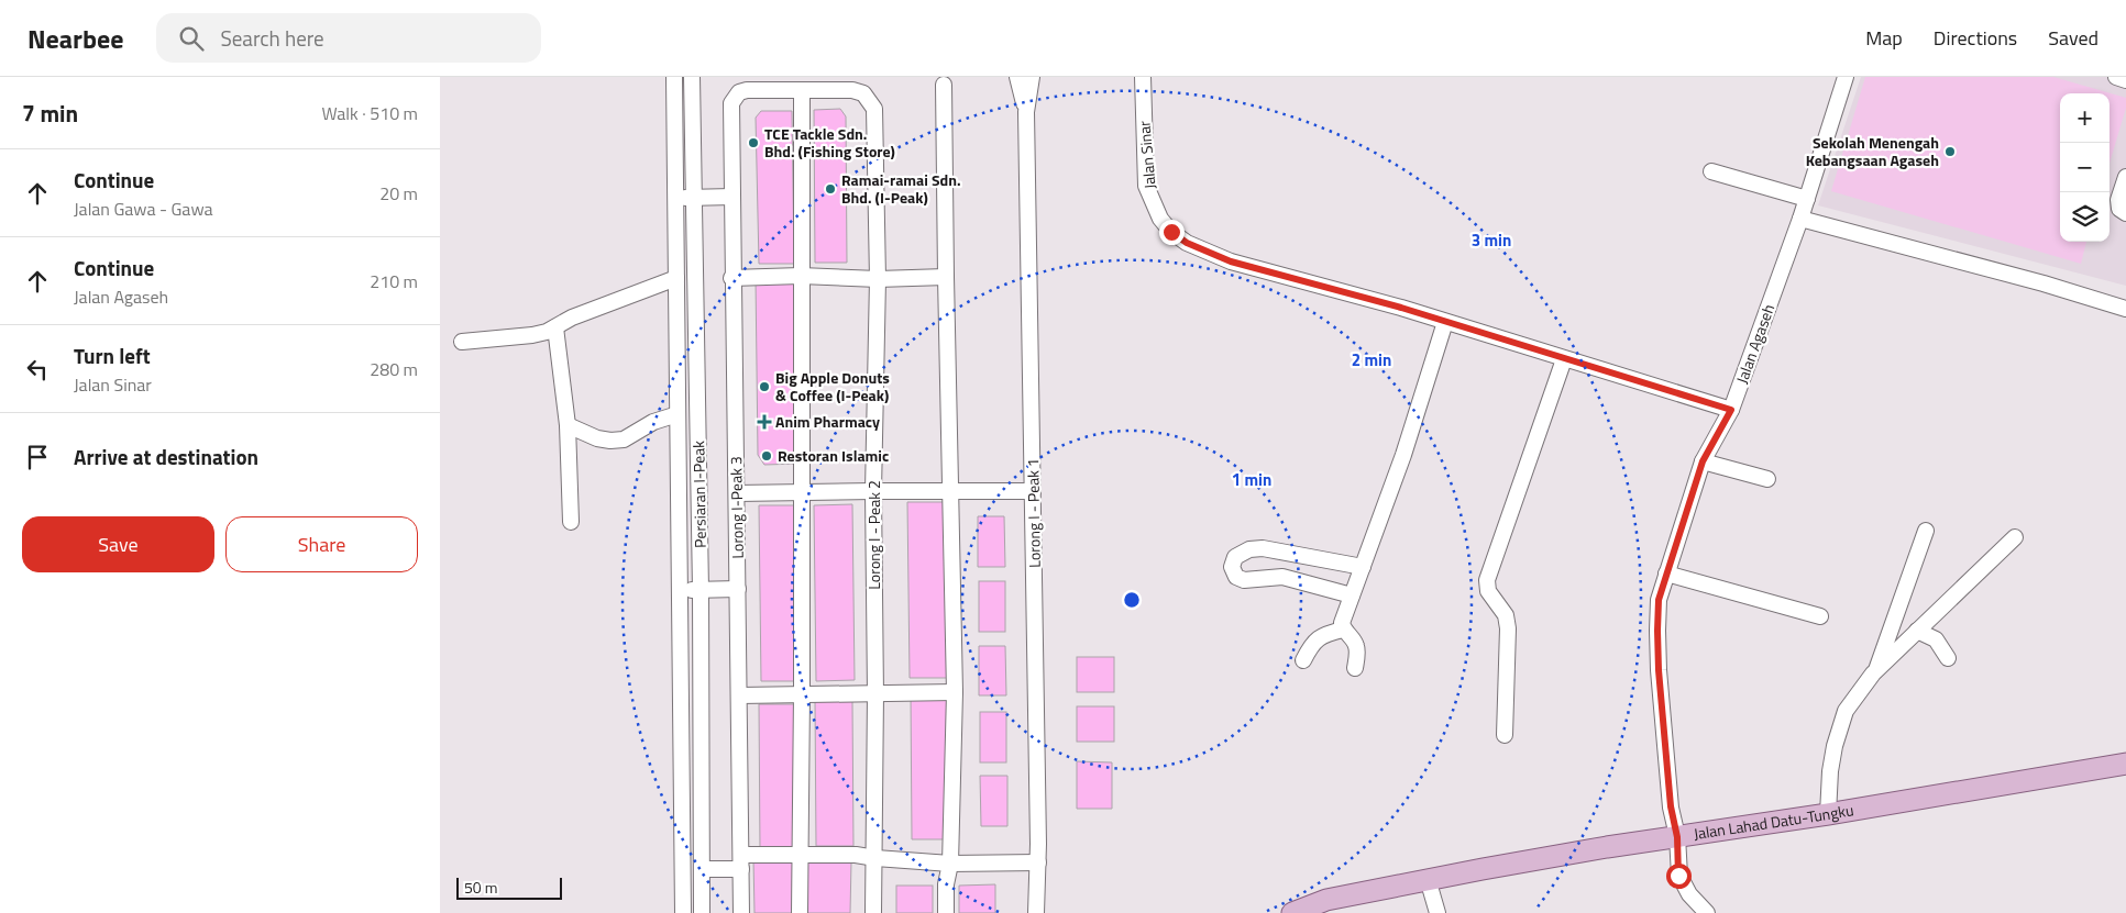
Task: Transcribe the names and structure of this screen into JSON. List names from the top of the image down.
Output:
{
  "streets": {
    "main road": ["Jalan Lahad Datu-Tungku"],
    "street": [
      "Jalan Sinar",
      "Jalan Agaseh",
      "Persiaran I-Peak",
      "Lorong I-Peak 3",
      "Lorong I - Peak 1",
      "Lorong I - Peak 2"
    ]
  },
  "crossings": [
    ["Jalan Sinar", "Jalan Agaseh"],
    ["Jalan Agaseh", "Jalan Lahad Datu-Tungku"],
    ["Lorong I-Peak 3", "Lorong I - Peak 2"]
  ],
  "places": {
    "other": [
      "TCE Tackle Sdn. Bhd. (Fishing Store)",
      "Sekolah Menengah Kebangsaan Agaseh",
      "Ramai-ramai Sdn. Bhd. (I-Peak)",
      "Big Apple Donuts & Coffee (I-Peak)",
      "Restoran Islamic"
    ],
    "health": ["Anim Pharmacy"]
  },
  "scale_bar": "50 m",
  "page": {
    "header": "Nearbee",
    "search": "Search here",
    "nav": ["Map", "Directions", "Saved"],
    "heading": ["7 min", "Walk · 510 m"],
    "map_buttons": ["+", "−"],
    "list": [
      ["Continue", "Jalan Gawa - Gawa", "20 m"],
      ["Continue", "Jalan Agaseh", "210 m"],
      ["Turn left", "Jalan Sinar", "280 m"],
      "Arrive at destination"
    ],
    "buttons": ["Save", "Share"],
    "scale": "50 m"
  },
  "rings": ["3 min", "2 min", "1 min"]
}
